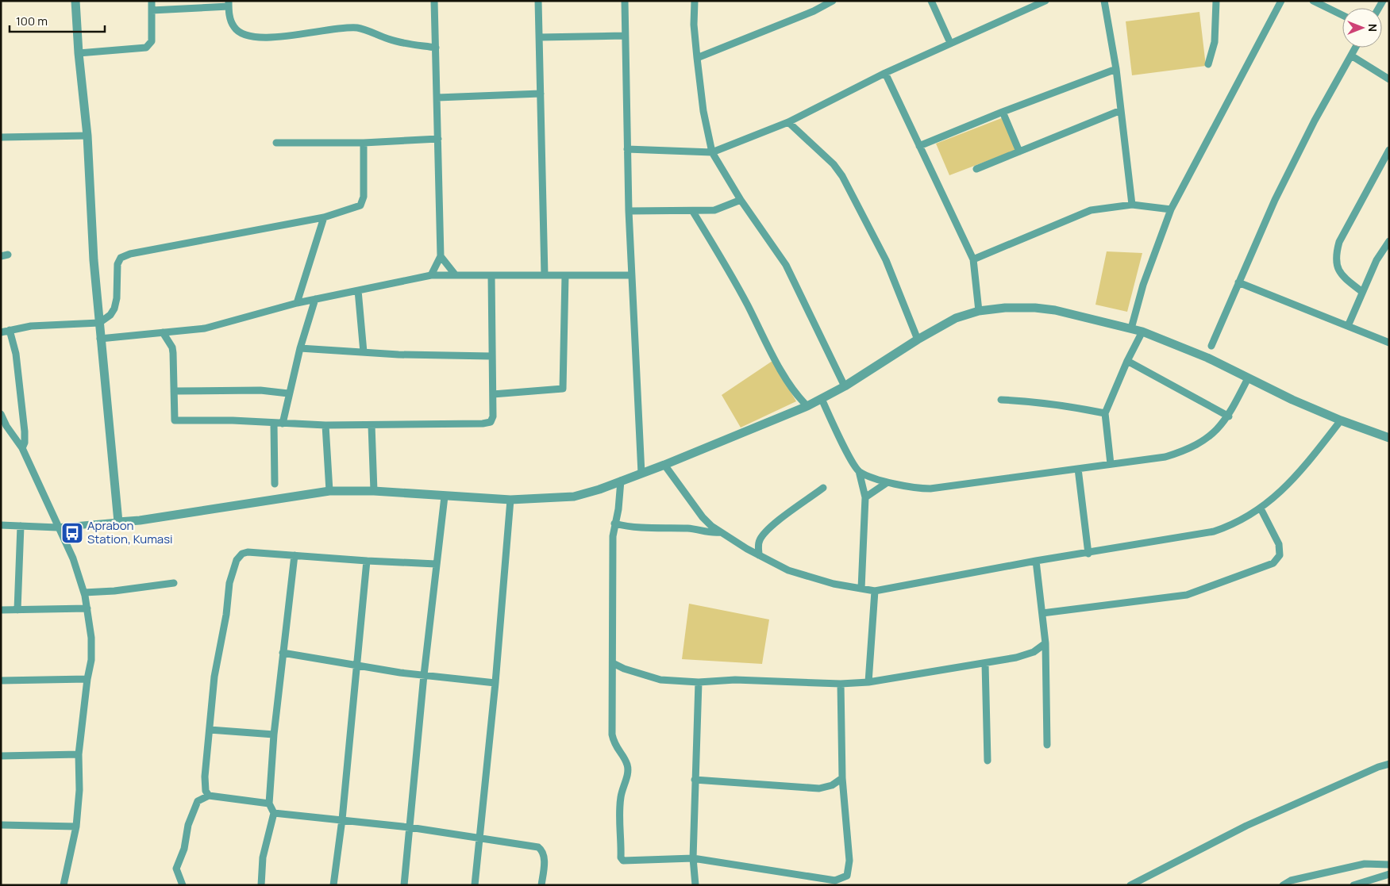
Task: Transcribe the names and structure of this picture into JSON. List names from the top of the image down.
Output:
{
  "places": {
    "bus stop": ["Aprabon Station, Kumasi"]
  },
  "scale_bar": "100 m",
  "north": "right"
}
